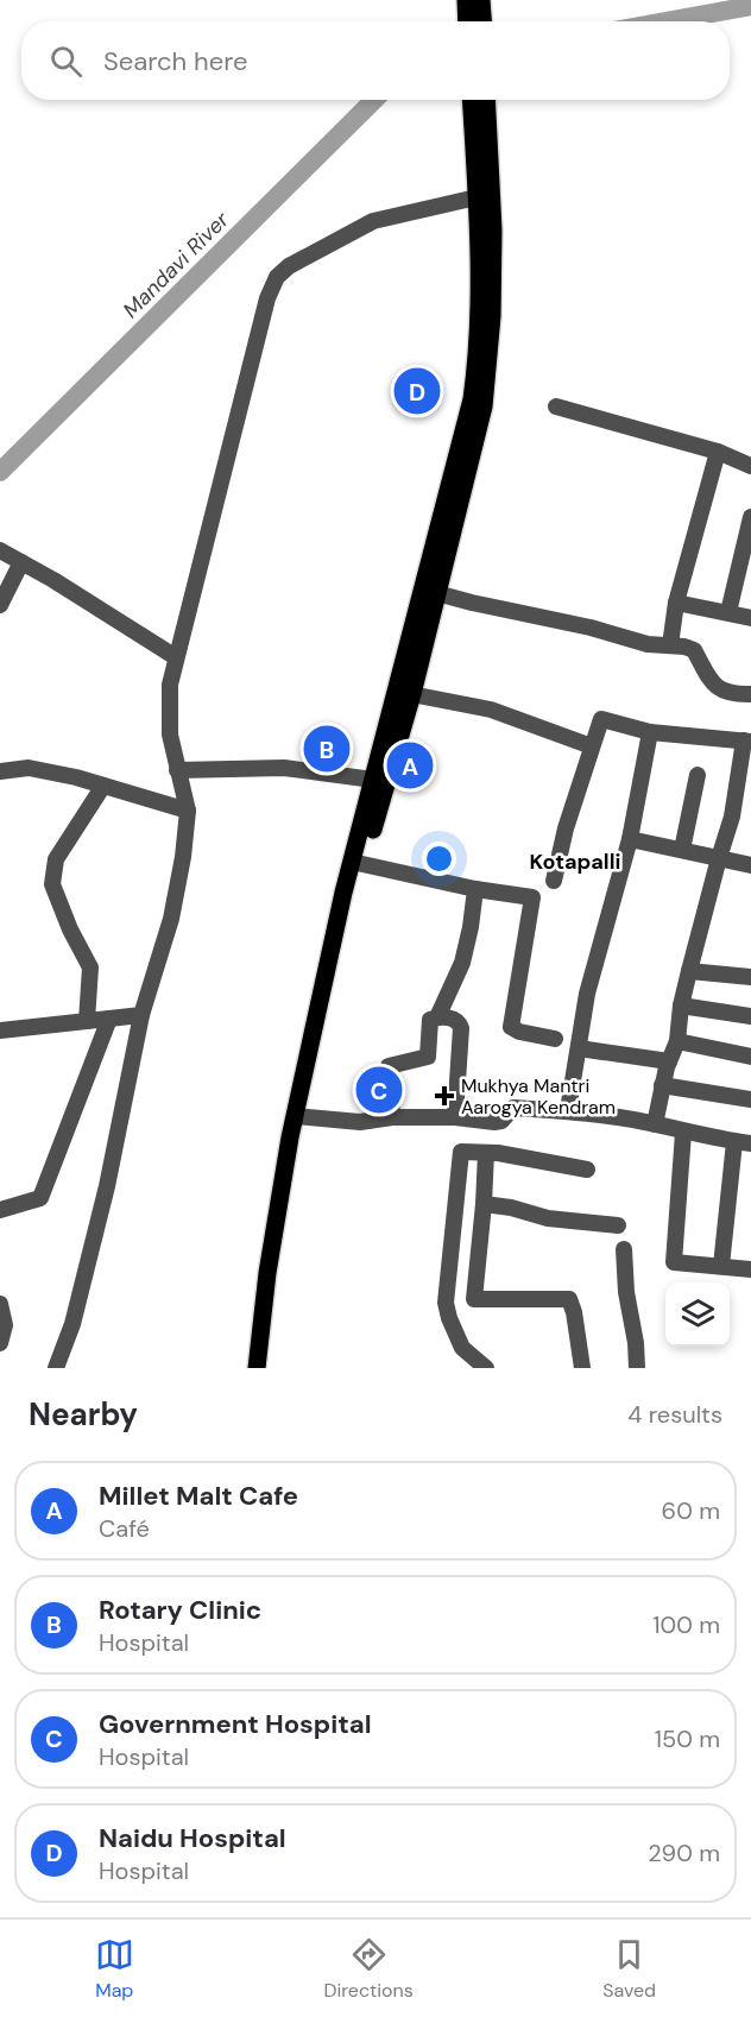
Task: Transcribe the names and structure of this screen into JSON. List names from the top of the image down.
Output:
{
  "districts": ["Kotapalli"],
  "water": ["Mandavi River"],
  "places": {
    "health": ["Mukhya Mantri Aarogya Kendram"]
  },
  "page": {
    "search": "Search here",
    "pins": [
      "D",
      "B",
      "A",
      "C"
    ],
    "heading": ["Nearby", "4 results"],
    "list": [
      {
        "mark": "A",
        "name": "Millet Malt Cafe",
        "note": "Café",
        "value": "60 m"
      },
      {
        "mark": "B",
        "name": "Rotary Clinic",
        "note": "Hospital",
        "value": "100 m"
      },
      {
        "mark": "C",
        "name": "Government Hospital",
        "note": "Hospital",
        "value": "150 m"
      },
      {
        "mark": "D",
        "name": "Naidu Hospital",
        "note": "Hospital",
        "value": "290 m"
      }
    ],
    "nav": ["Map", "Directions", "Saved"]
  }
}
